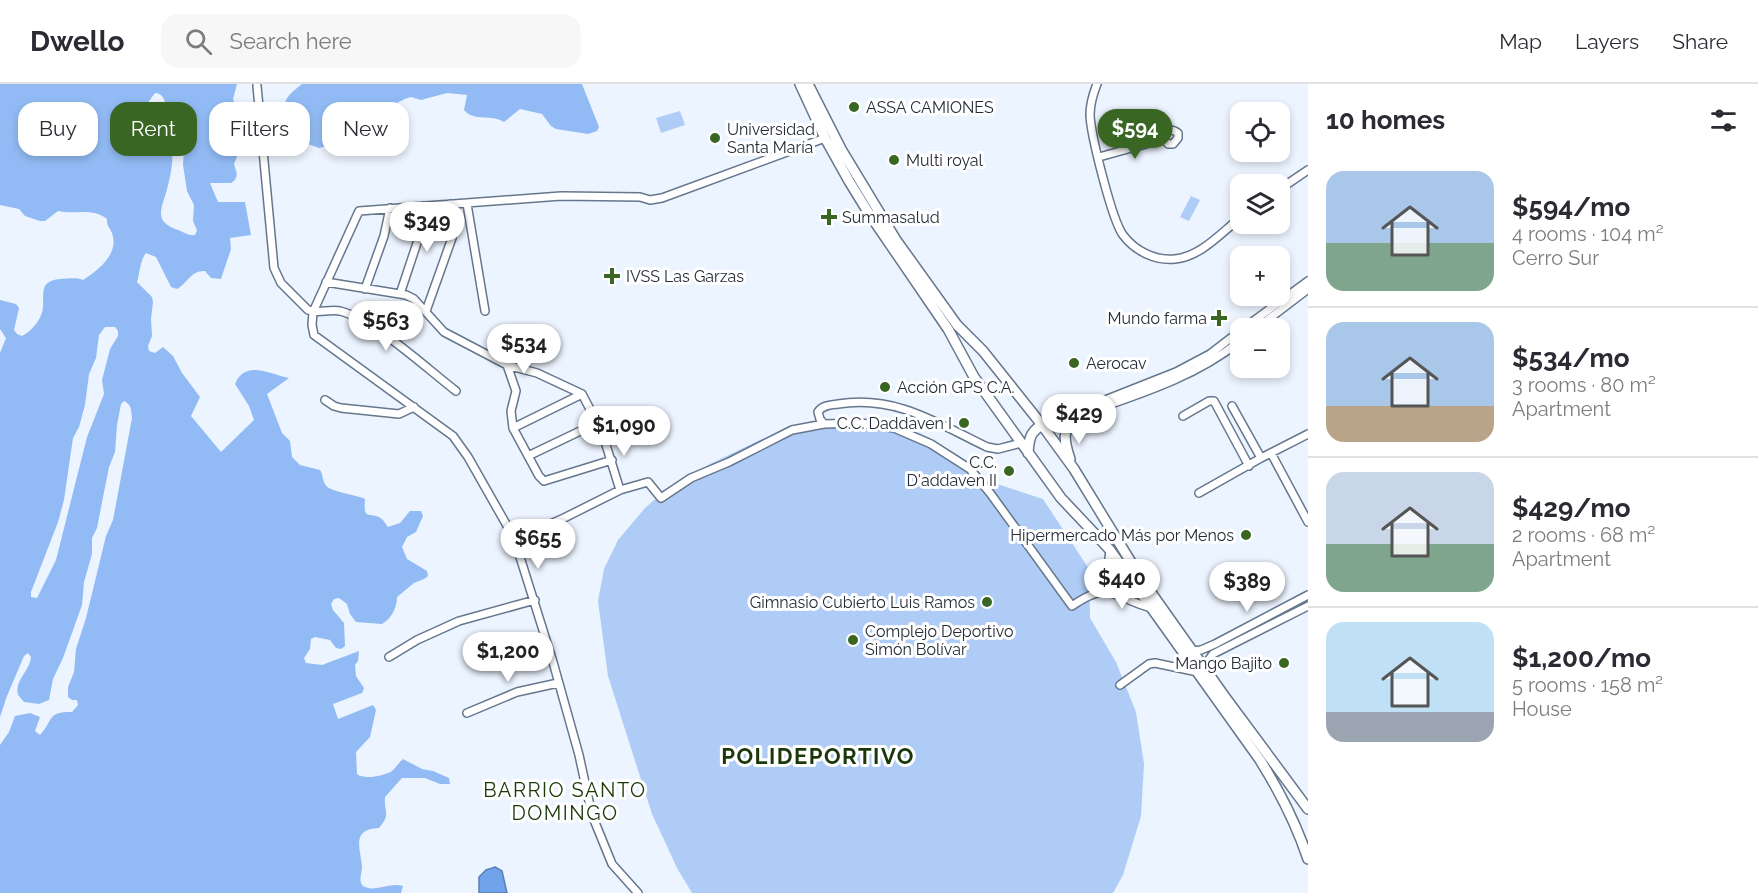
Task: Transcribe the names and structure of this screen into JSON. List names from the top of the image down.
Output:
{
  "districts": ["POLIDEPORTIVO", "BARRIO SANTO DOMINGO"],
  "places": {
    "other": [
      "ASSA CAMIONES",
      "Universidad Santa María",
      "Multi royal",
      "Aerocav",
      "Acción GPS C.A.",
      "C.C. Daddaven I",
      "C.C. D'addaven II",
      "Hipermercado Más por Menos",
      "Gimnasio Cubierto Luis Ramos",
      "Complejo Deportivo Simón Bolívar",
      "Mango Bajito"
    ],
    "health": ["Summasalud", "IVSS Las Garzas", "Mundo farma"]
  },
  "page": {
    "header": "Dwello",
    "search": "Search here",
    "nav": ["Map", "Layers", "Share"],
    "heading": "10 homes",
    "map_buttons": ["+", "−"],
    "chip": [
      "Buy",
      "Rent",
      "Filters",
      "New"
    ],
    "price": [
      "$594",
      "$349",
      "$563",
      "$534",
      "$429",
      "$1,090",
      "$655",
      "$440",
      "$389",
      "$1,200"
    ],
    "list": [
      {
        "name": "$594/mo",
        "note": "4 rooms · 104 m² · Cerro Sur"
      },
      {
        "name": "$534/mo",
        "note": "3 rooms · 80 m² · Apartment"
      },
      {
        "name": "$429/mo",
        "note": "2 rooms · 68 m² · Apartment"
      },
      {
        "name": "$1,200/mo",
        "note": "5 rooms · 158 m² · House"
      }
    ]
  }
}
